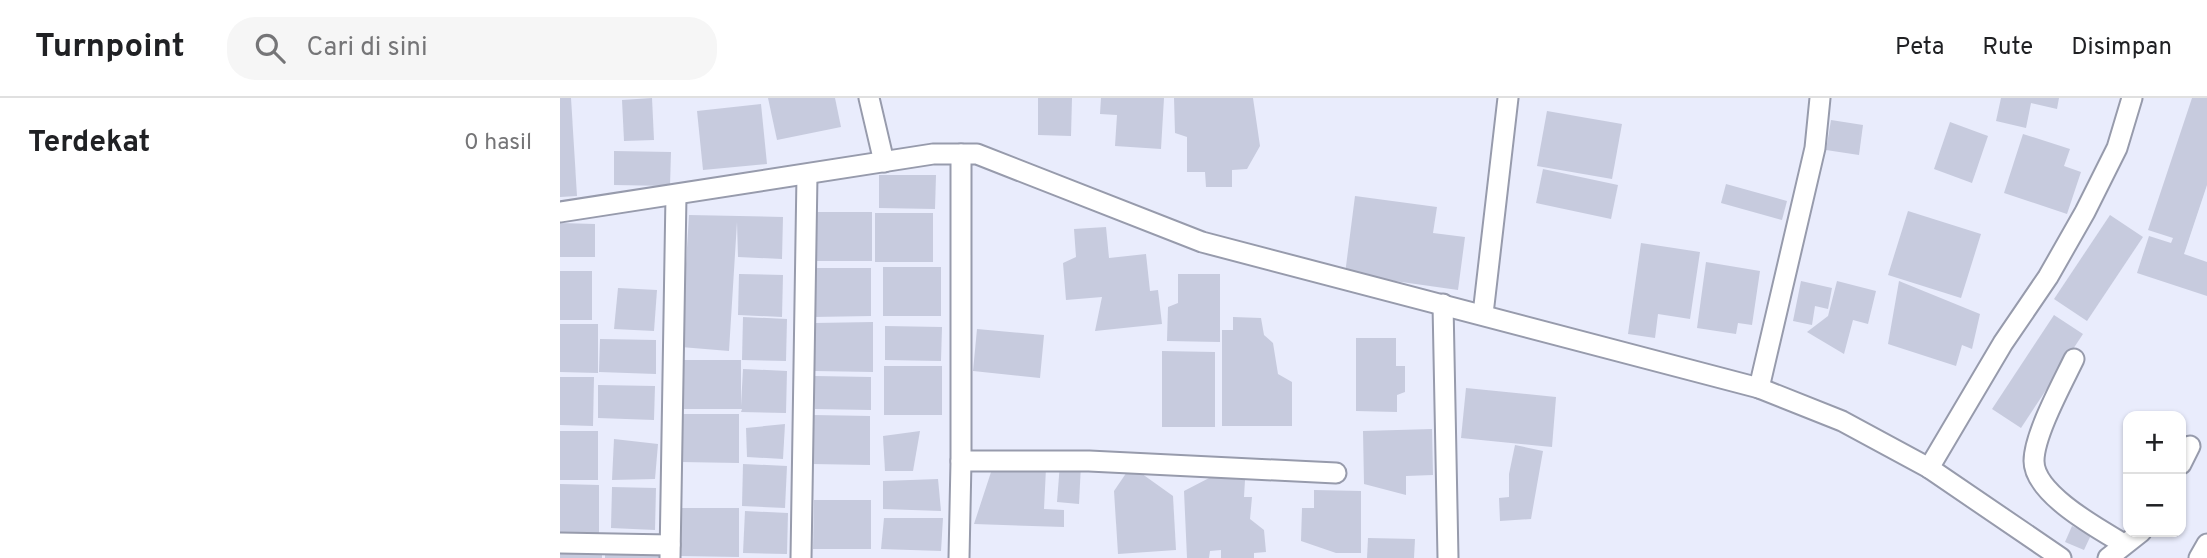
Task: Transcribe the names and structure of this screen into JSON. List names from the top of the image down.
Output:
{
  "page": {
    "header": "Turnpoint",
    "search": "Cari di sini",
    "nav": ["Peta", "Rute", "Disimpan"],
    "heading": ["Terdekat", "0 hasil"],
    "map_buttons": ["+", "−"]
  }
}
